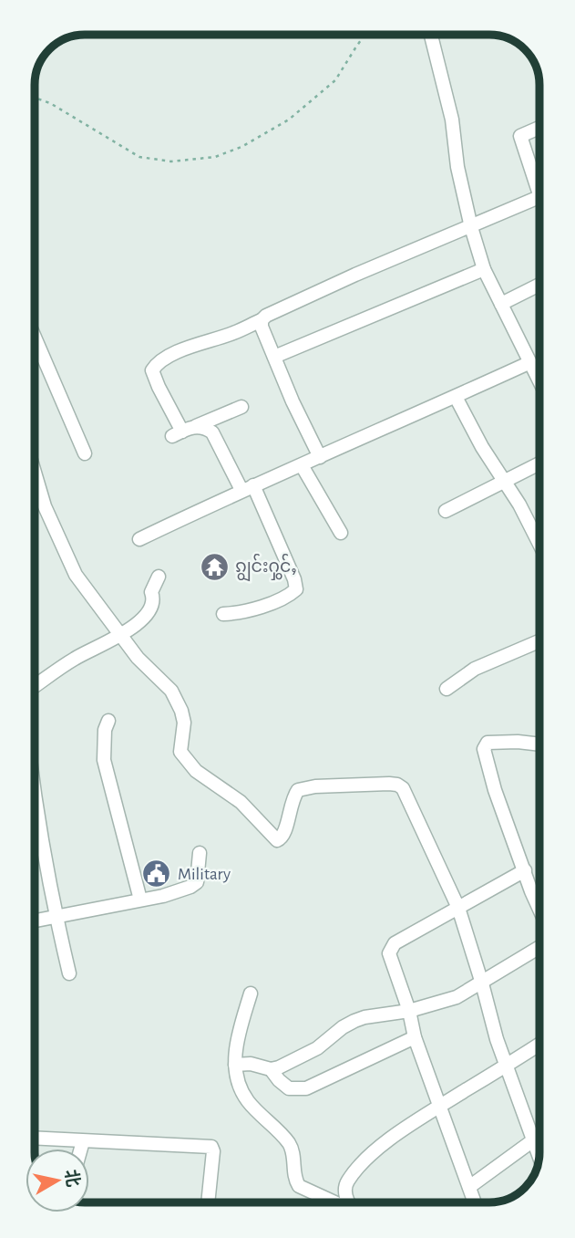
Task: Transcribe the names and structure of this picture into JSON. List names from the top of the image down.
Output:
{
  "places": {
    "temple": ["ၵျွင်းႁွင်ႇ"],
    "public building": ["Military"]
  },
  "north": "right"
}
